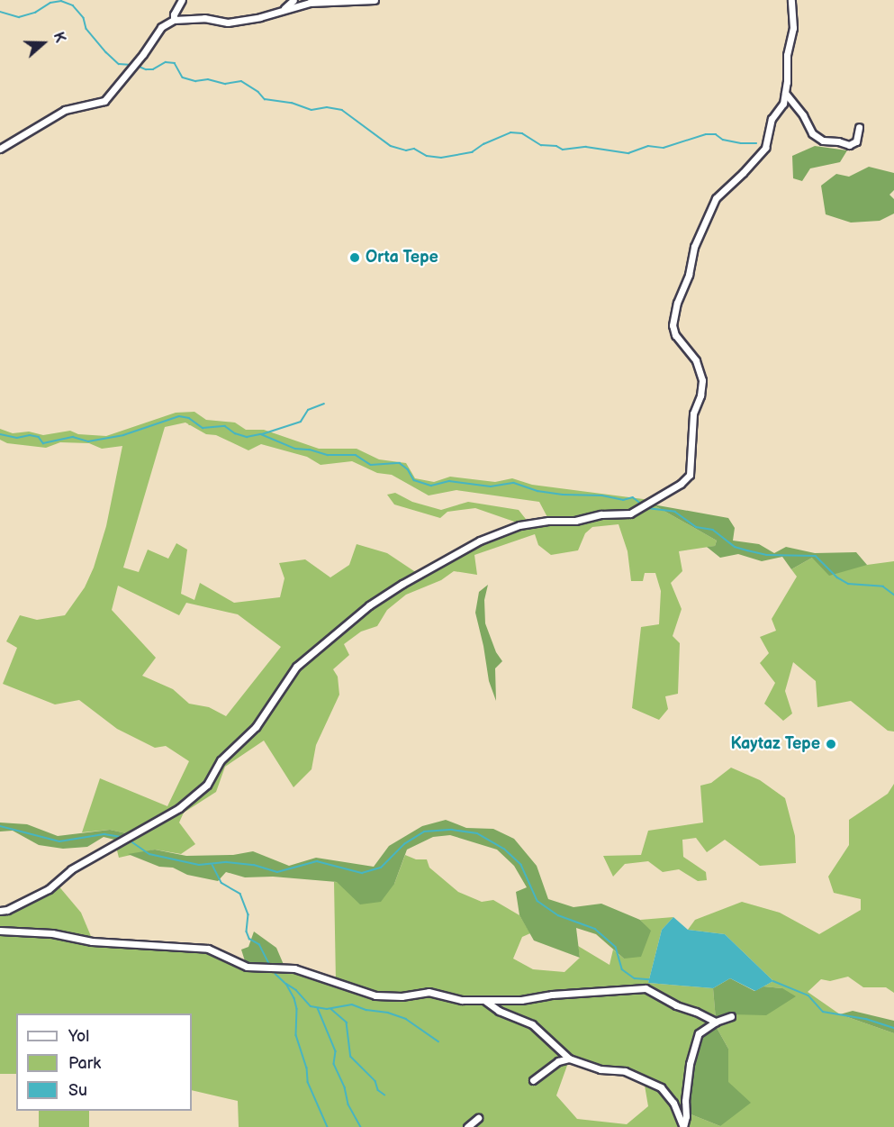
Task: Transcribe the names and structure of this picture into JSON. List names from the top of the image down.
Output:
{
  "places": ["Orta Tepe", "Kaytaz Tepe"],
  "legend": ["Yol", "Park", "Su"],
  "north": "right"
}
